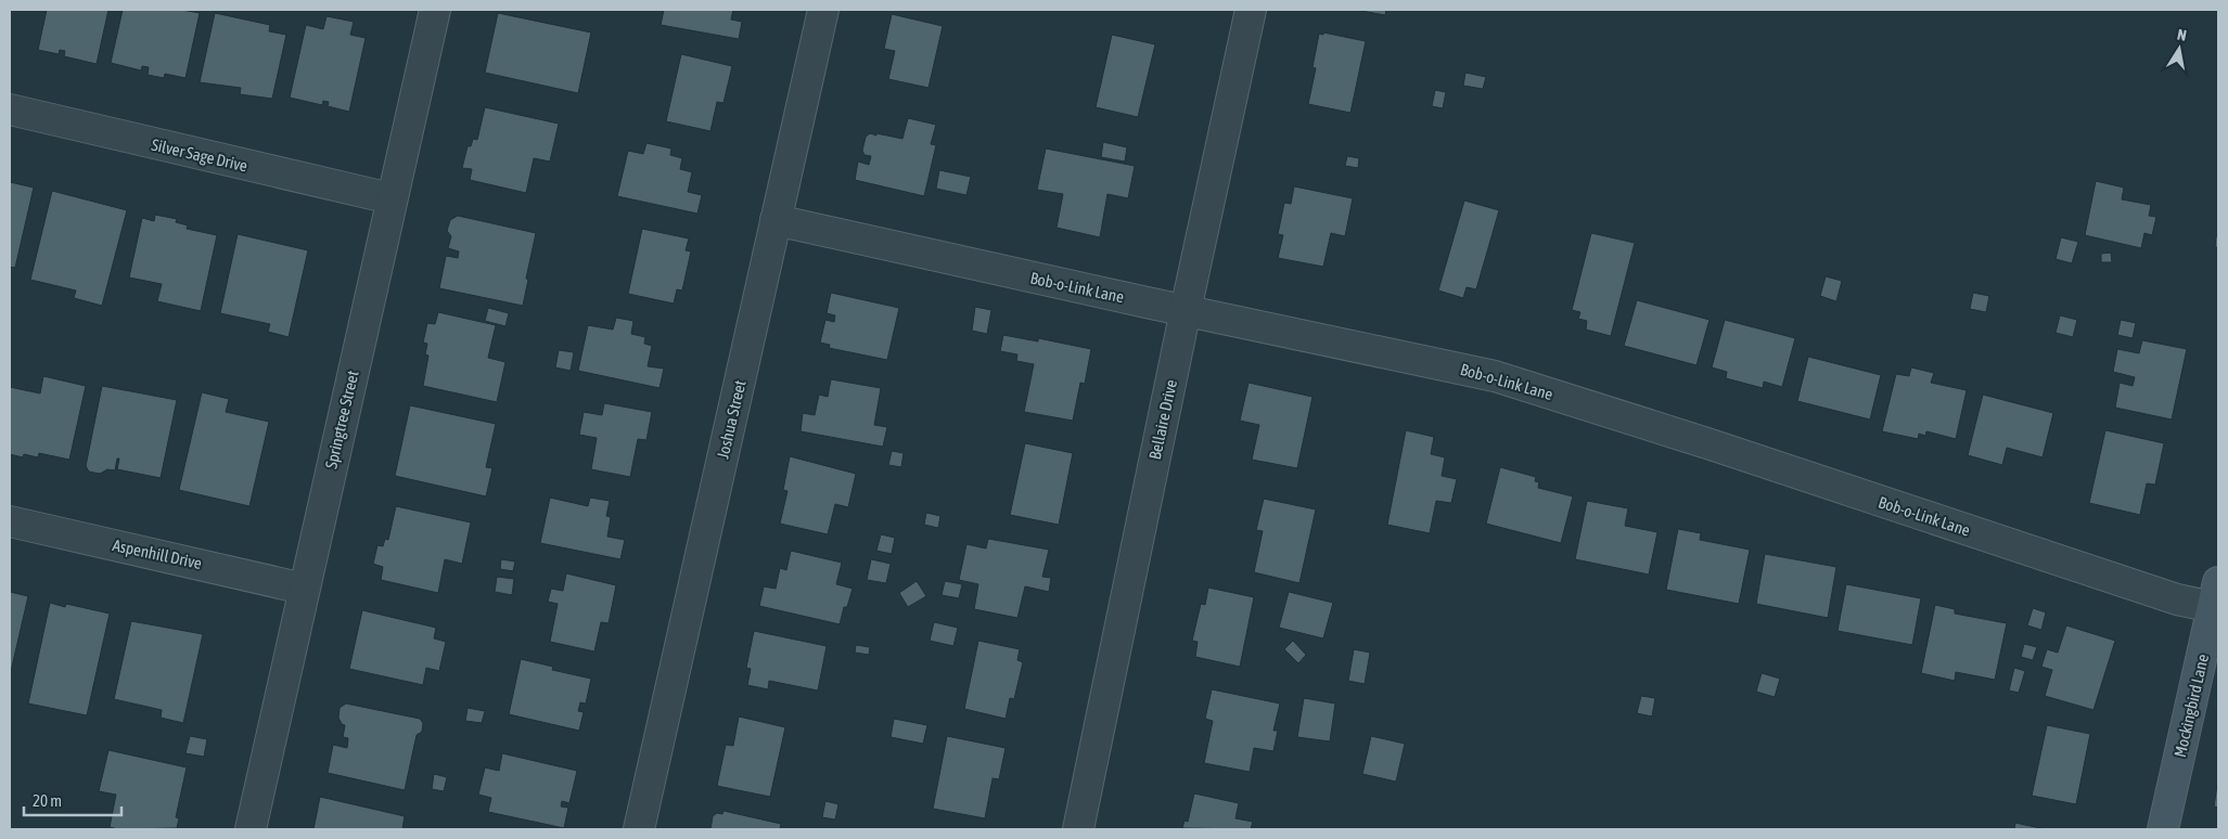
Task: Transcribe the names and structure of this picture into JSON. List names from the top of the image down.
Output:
{
  "streets": {
    "street": [
      "Silver Sage Drive",
      "Bob-o-Link Lane",
      "Springtree Street",
      "Joshua Street",
      "Bellaire Drive",
      "Aspenhill Drive",
      "Mockingbird Lane"
    ]
  },
  "crossings": [
    ["Silver Sage Drive", "Springtree Street"],
    ["Bob-o-Link Lane", "Joshua Street"],
    ["Bob-o-Link Lane", "Bellaire Drive"],
    ["Bob-o-Link Lane", "Mockingbird Lane"],
    ["Springtree Street", "Aspenhill Drive"]
  ],
  "scale_bar": "20 m",
  "north": "top"
}
